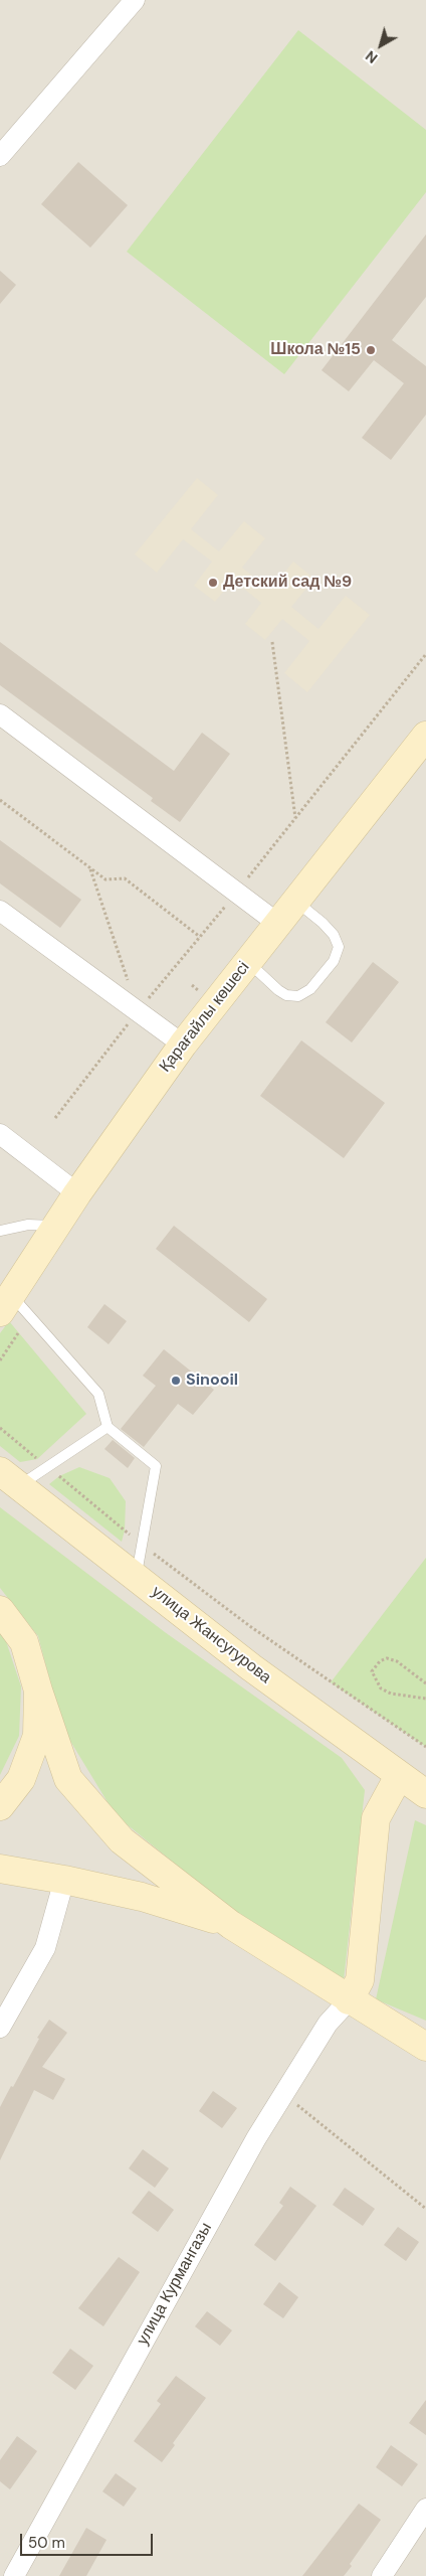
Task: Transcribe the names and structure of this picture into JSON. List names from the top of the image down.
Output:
{
  "streets": {
    "main road": ["Қарағайлы көшесі", "улица Жансугурова"],
    "street": ["улица Курмангазы"]
  },
  "places": ["Школа №15", "Детский сад №9", "Sinooil"],
  "scale_bar": "50 m",
  "north": "bottom left"
}
